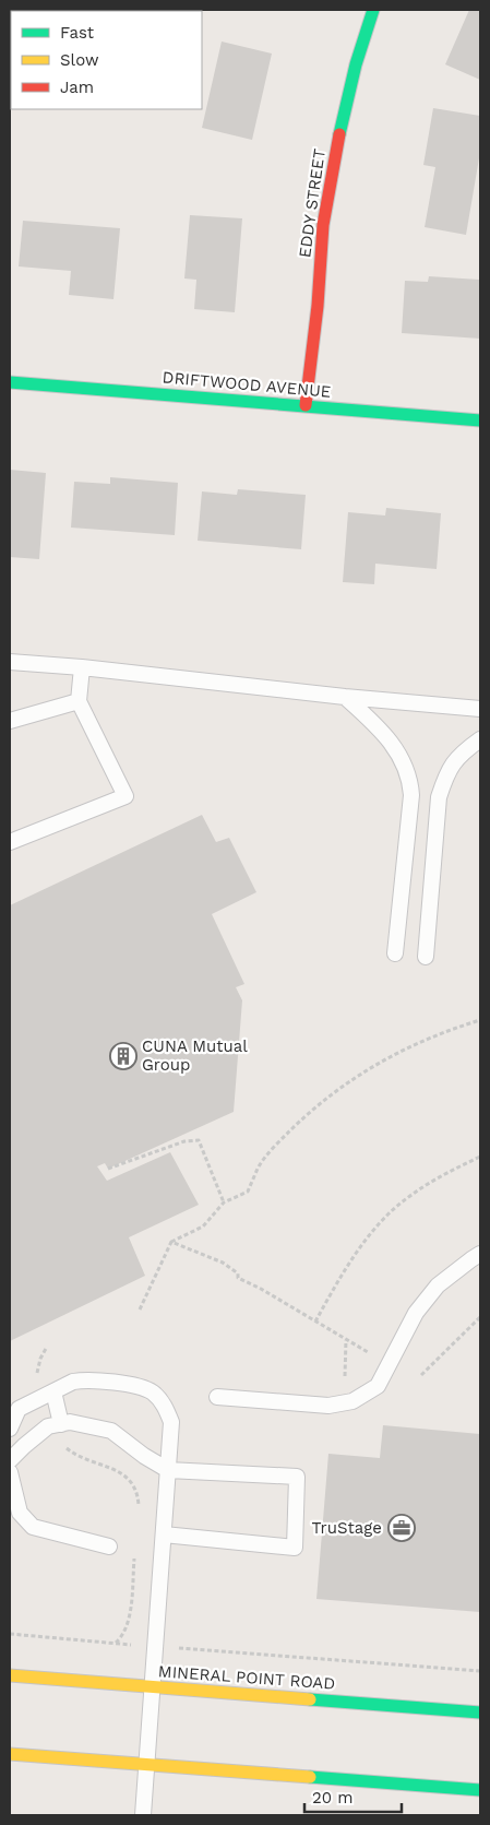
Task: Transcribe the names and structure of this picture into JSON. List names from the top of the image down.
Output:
{
  "streets": {
    "main road": ["EDDY STREET", "DRIFTWOOD AVENUE", "MINERAL POINT ROAD"]
  },
  "crossings": [
    ["EDDY STREET", "DRIFTWOOD AVENUE"]
  ],
  "places": {
    "building": ["CUNA Mutual Group"],
    "office": ["TruStage"]
  },
  "legend": ["Fast", "Slow", "Jam"],
  "scale_bar": "20 m"
}
